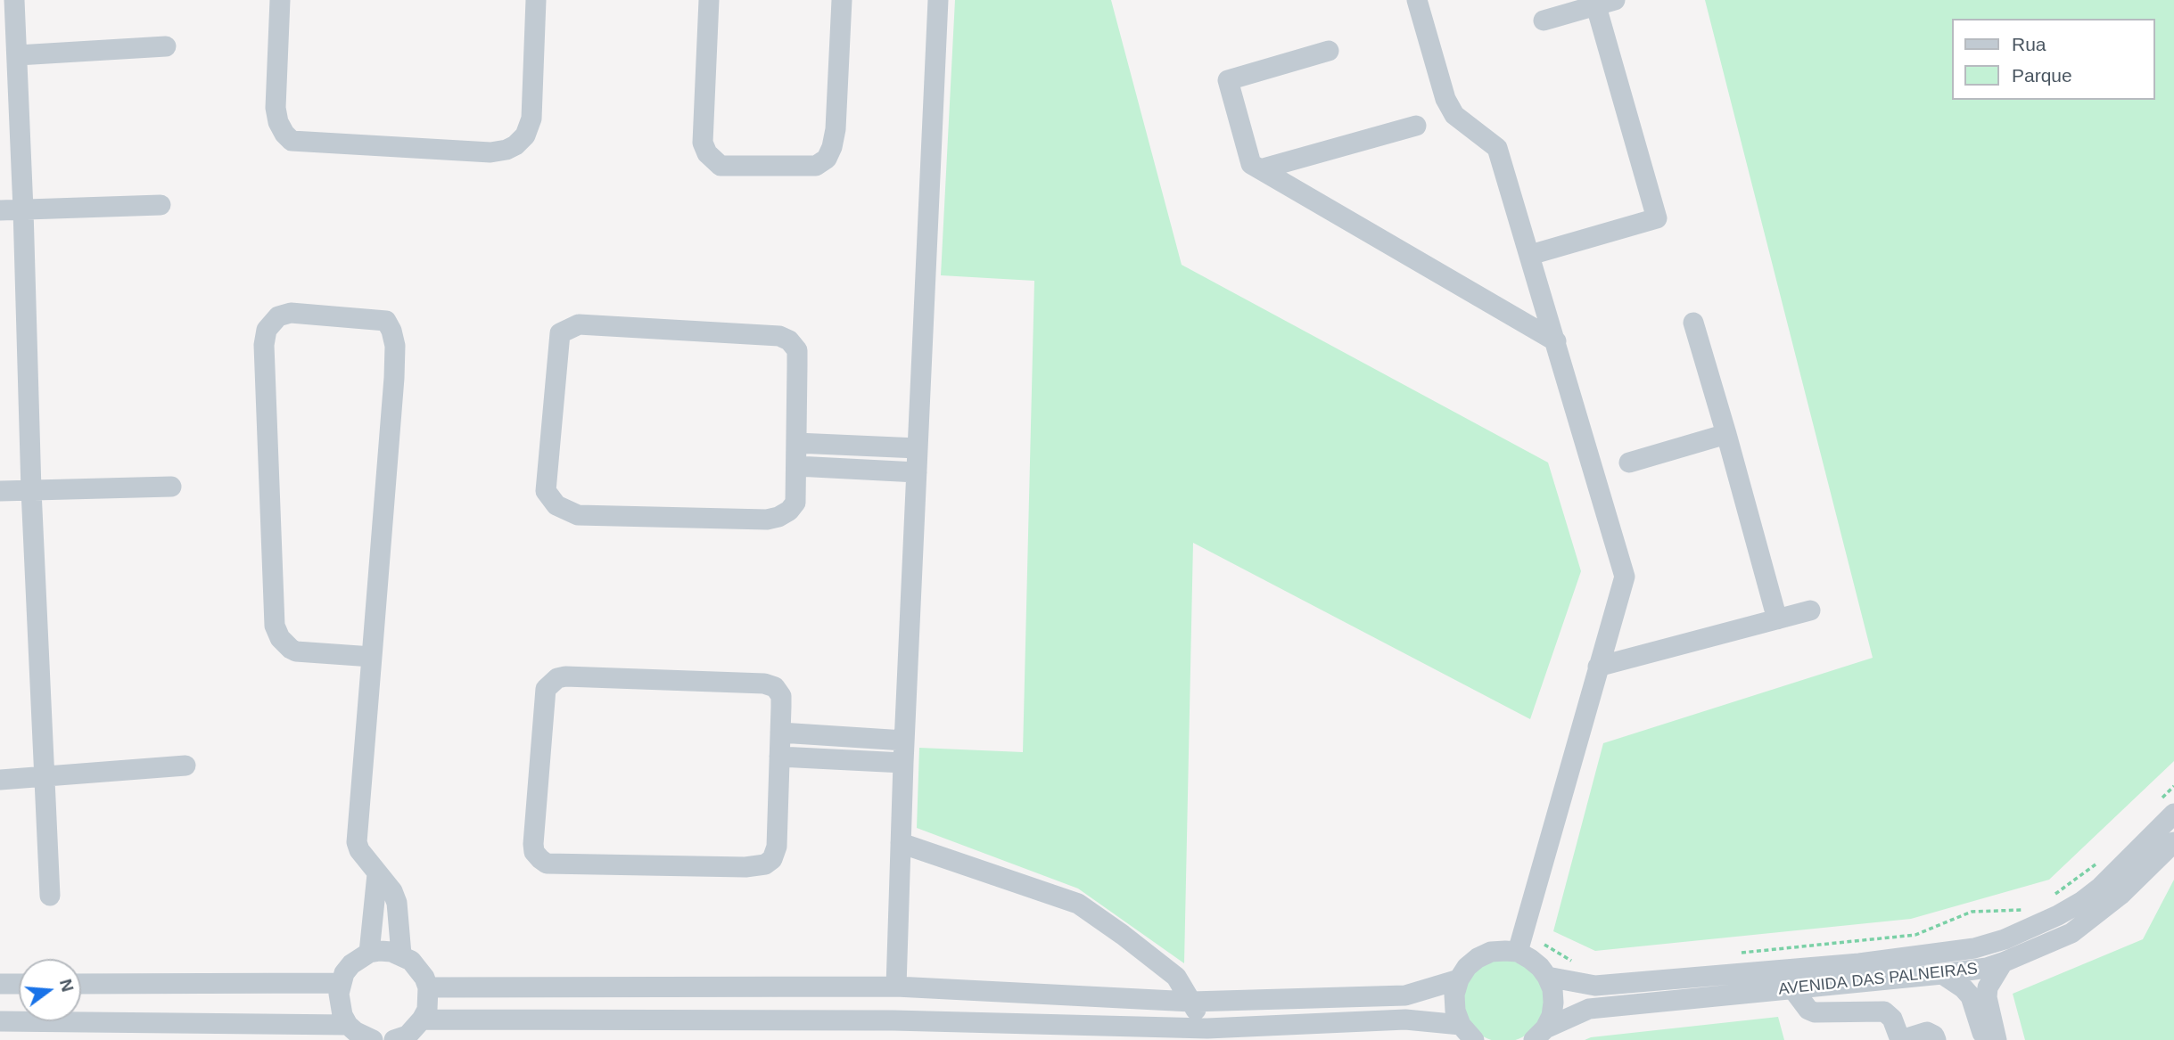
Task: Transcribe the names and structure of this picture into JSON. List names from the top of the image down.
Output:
{
  "streets": {
    "street": ["AVENIDA DAS PALNEIRAS"]
  },
  "legend": ["Rua", "Parque"],
  "north": "right"
}
